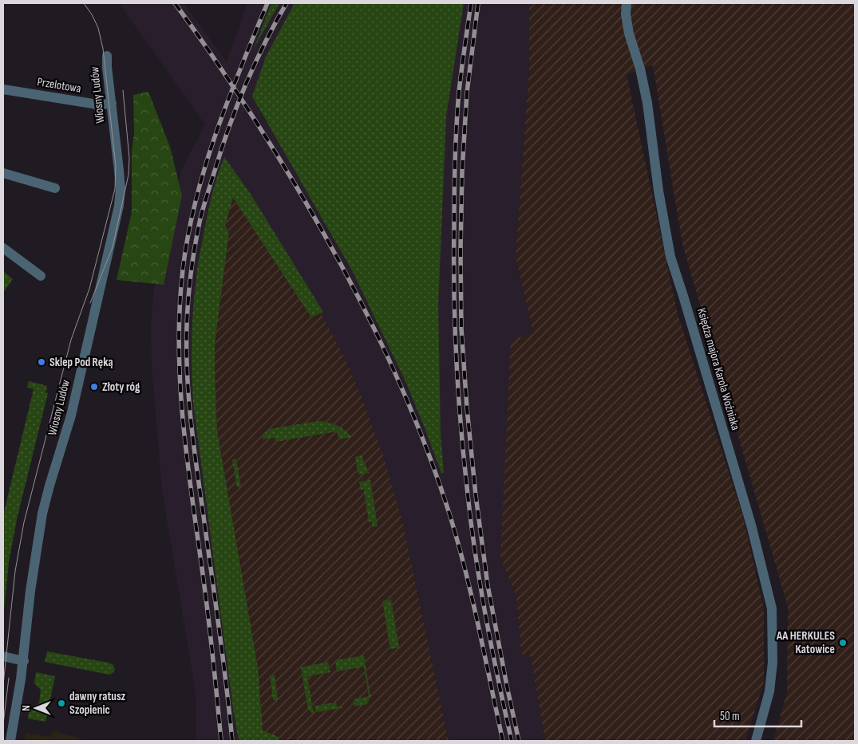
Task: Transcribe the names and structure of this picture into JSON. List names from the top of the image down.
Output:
{
  "streets": {
    "street": ["Przelotowa", "Wiosny Ludów", "Księdza majora Karola Woźniaka"]
  },
  "crossings": [
    ["Przelotowa", "Wiosny Ludów"]
  ],
  "places": [
    "Sklep Pod Ręką",
    "Złoty róg",
    "AA HERKULES Katowice",
    "dawny ratusz Szopienic"
  ],
  "scale_bar": "50 m",
  "north": "left"
}
